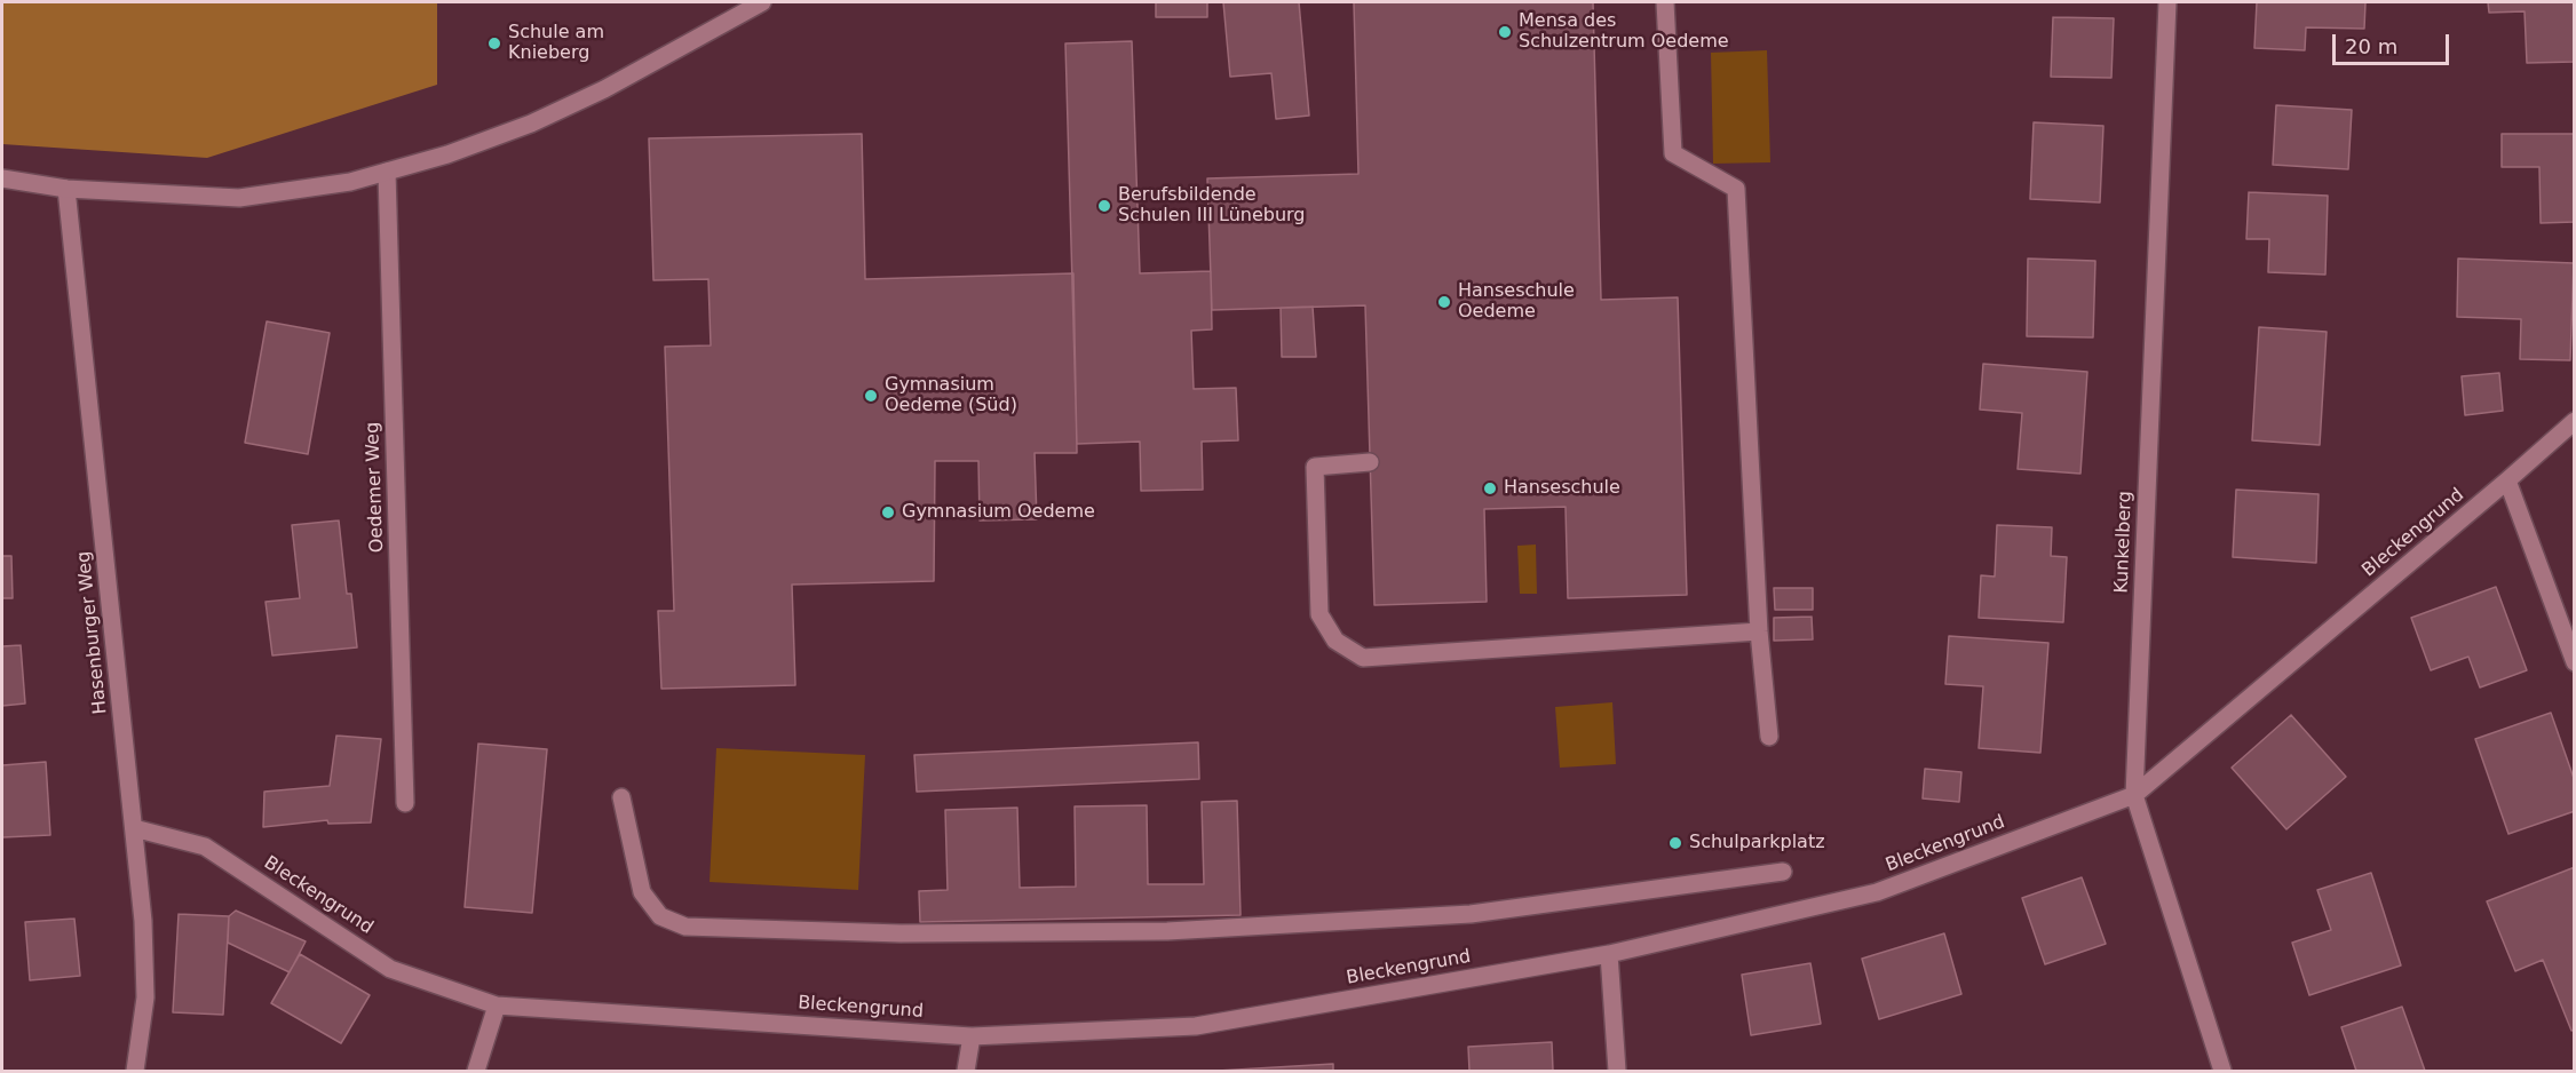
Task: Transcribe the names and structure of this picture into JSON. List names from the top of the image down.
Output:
{
  "streets": {
    "street": [
      "Oedemer Weg",
      "Bleckengrund",
      "Kunkelberg",
      "Hasenburger Weg"
    ]
  },
  "crossings": [
    ["Bleckengrund", "Kunkelberg"],
    ["Bleckengrund", "Hasenburger Weg"]
  ],
  "places": [
    "Mensa des Schulzentrum Oedeme",
    "Schule am Knieberg",
    "Berufsbildende Schulen III Lüneburg",
    "Hanseschule Oedeme",
    "Gymnasium Oedeme (Süd)",
    "Hanseschule",
    "Gymnasium Oedeme",
    "Schulparkplatz"
  ],
  "scale_bar": "20 m"
}
